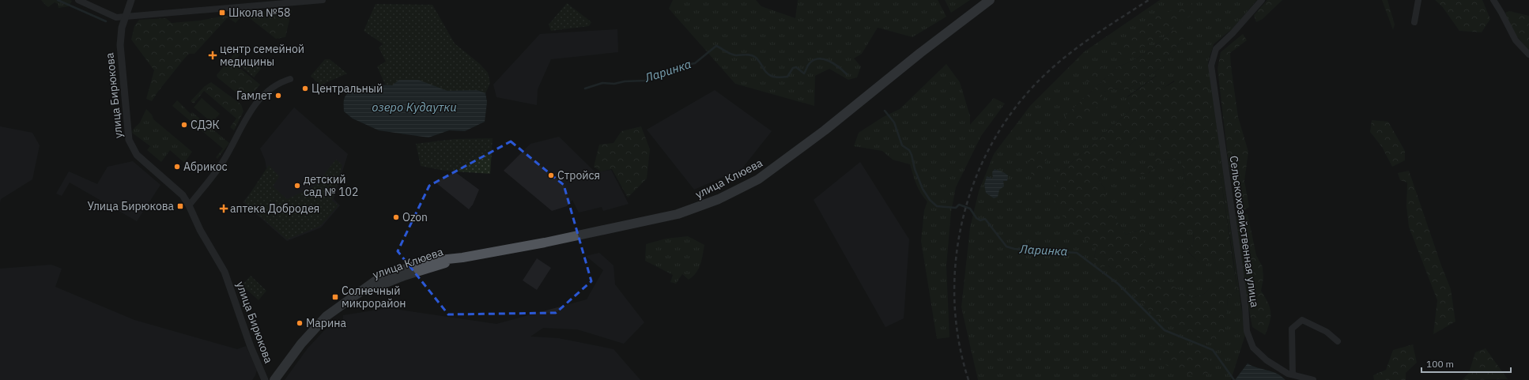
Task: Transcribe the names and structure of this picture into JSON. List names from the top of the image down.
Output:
{
  "streets": {
    "main road": ["улица Клюева"],
    "street": ["улица Бирюкова", "Сельскохозяйственная улица"]
  },
  "water": ["Ларинка", "озеро Кудаутки"],
  "places": {
    "transit": ["Школа №58", "Улица Бирюкова", "Солнечный микрорайон"],
    "health": ["центр семейной медицины", "аптека Добродея"],
    "other": [
      "Центральный",
      "Гамлет",
      "СДЭК",
      "Абрикос",
      "Стройся",
      "детский сад № 102",
      "Ozon",
      "Марина"
    ]
  },
  "scale_bar": "100 m"
}
